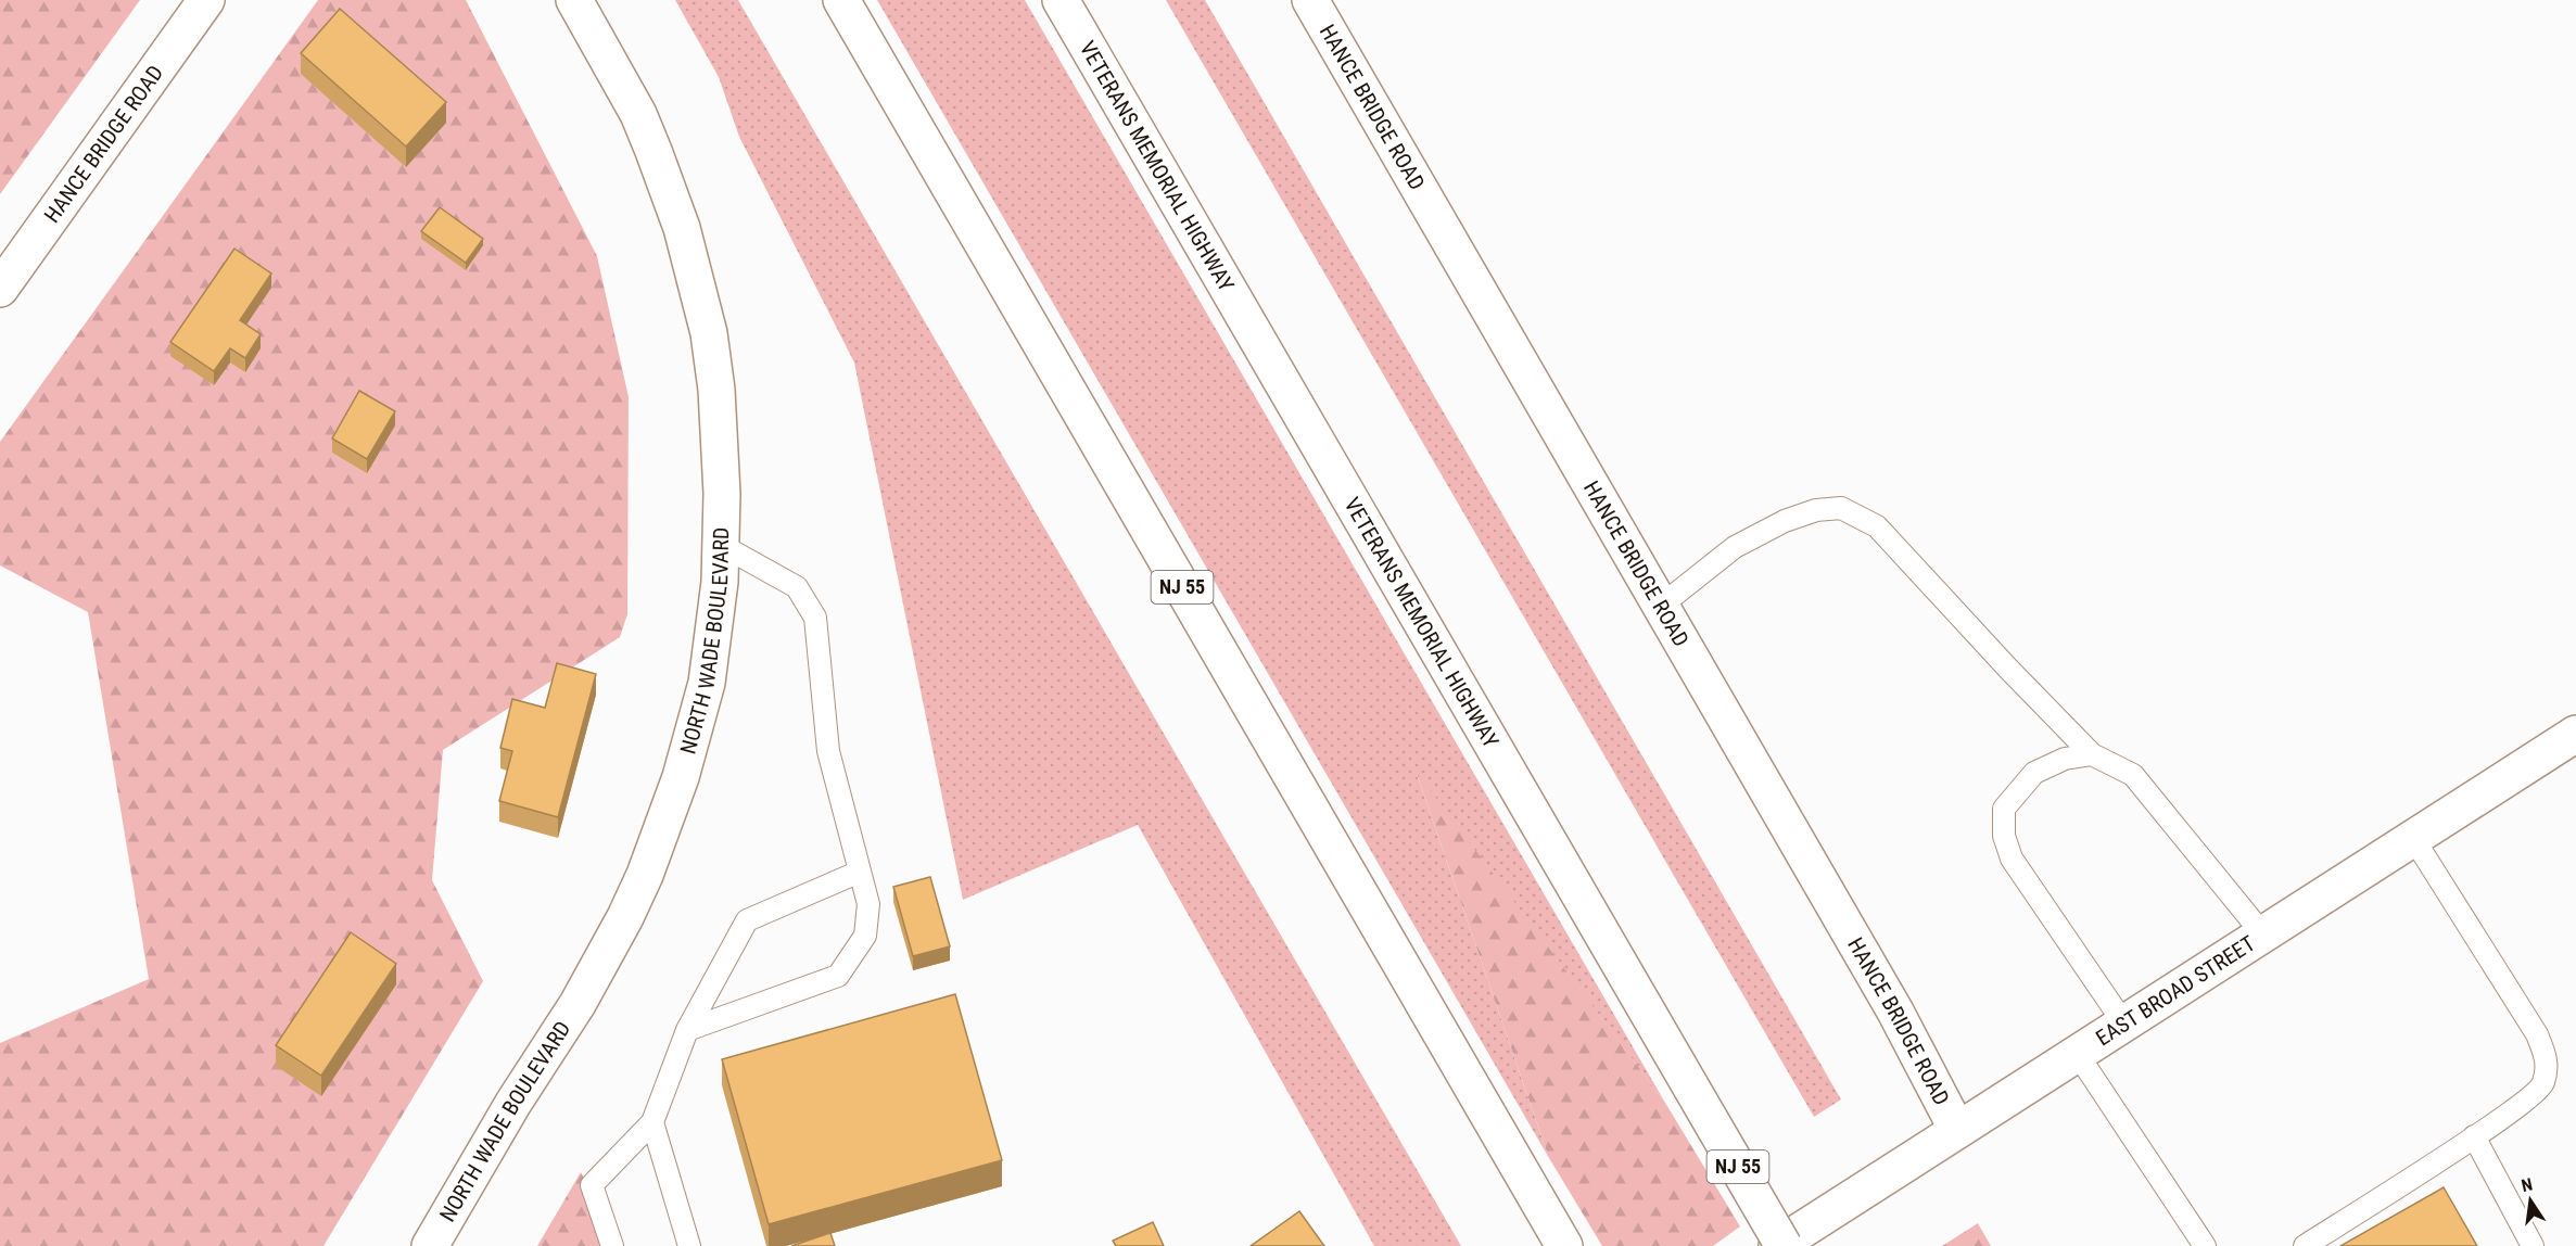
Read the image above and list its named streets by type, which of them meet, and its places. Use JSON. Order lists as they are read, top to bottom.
{
  "streets": {
    "main road": [
      "HANCE BRIDGE ROAD",
      "VETERANS MEMORIAL HIGHWAY",
      "NJ 55",
      "NORTH WADE BOULEVARD",
      "EAST BROAD STREET"
    ]
  },
  "crossings": [
    ["HANCE BRIDGE ROAD", "EAST BROAD STREET"]
  ],
  "north": "top"
}
